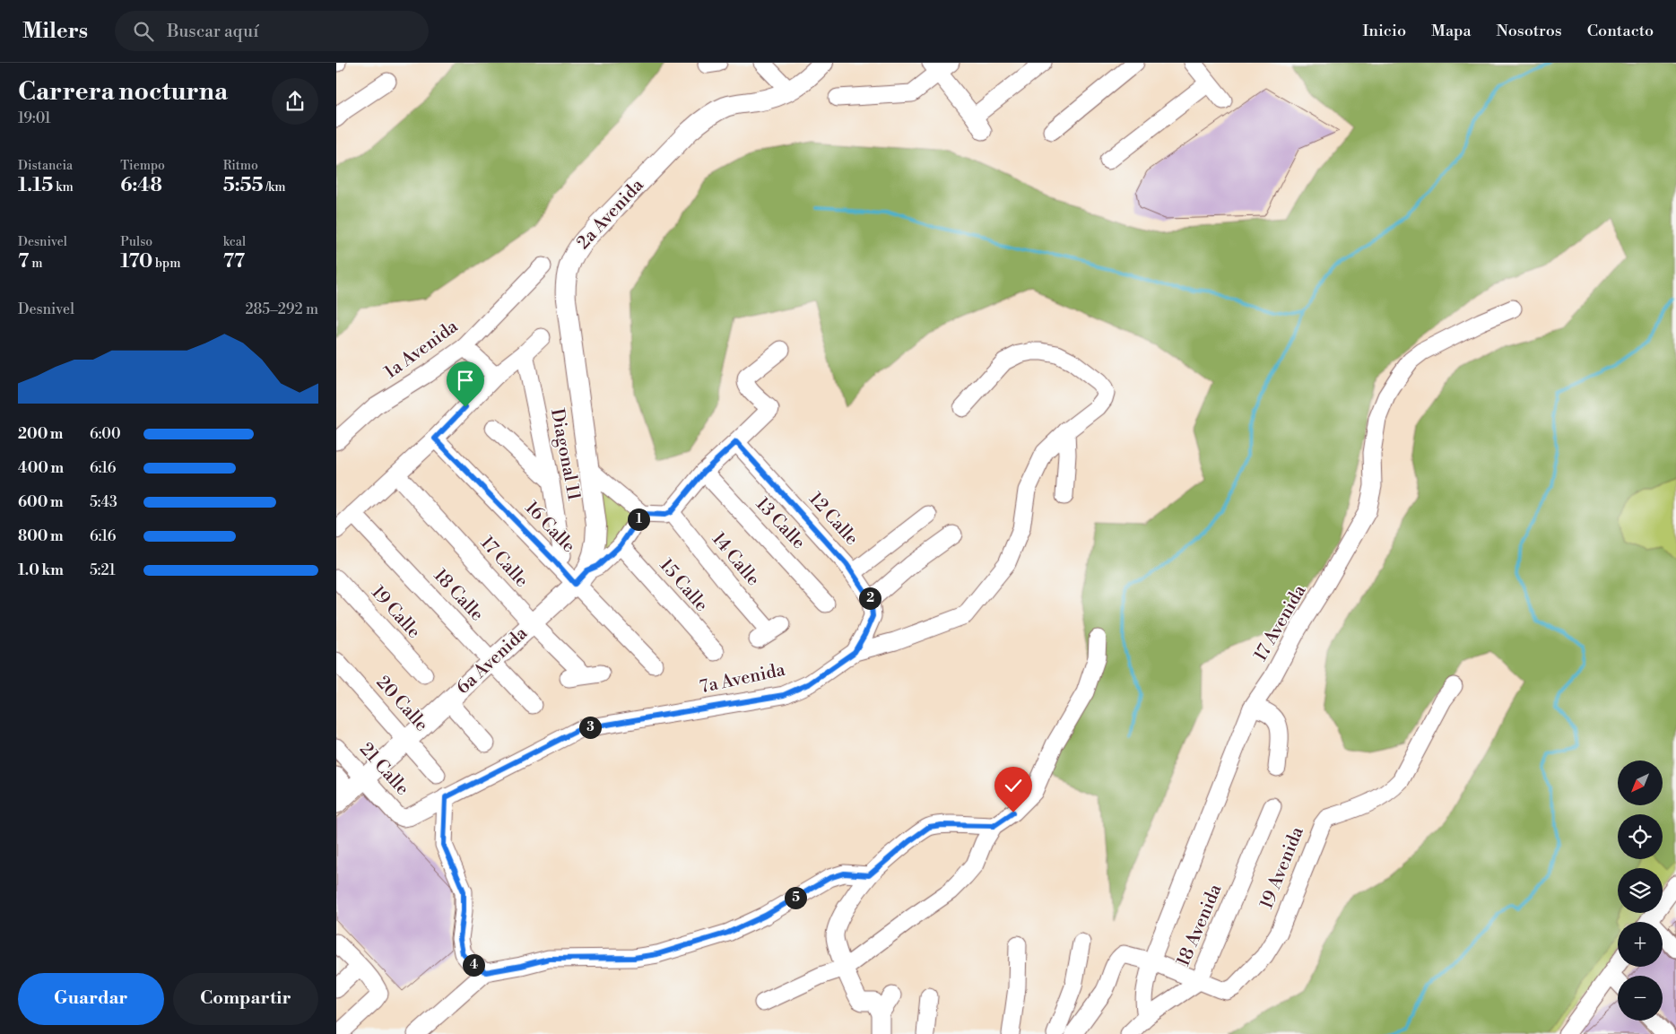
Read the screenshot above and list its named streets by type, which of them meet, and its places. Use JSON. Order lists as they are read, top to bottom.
{
  "streets": {
    "main road": ["2a Avenida", "6a Avenida"],
    "street": [
      "1a Avenida",
      "Diagonal 11",
      "12 Calle",
      "13 Calle",
      "16 Calle",
      "14 Calle",
      "17 Calle",
      "15 Calle",
      "18 Calle",
      "19 Calle",
      "17 Avenida",
      "7a Avenida",
      "20 Calle",
      "21 Calle",
      "19 Avenida",
      "18 Avenida"
    ]
  },
  "crossings": [
    ["2a Avenida", "16 Calle"],
    ["2a Avenida", "14 Calle"],
    ["2a Avenida", "6a Avenida"],
    ["Diagonal 11", "16 Calle"],
    ["12 Calle", "6a Avenida"],
    ["13 Calle", "6a Avenida"],
    ["16 Calle", "6a Avenida"],
    ["14 Calle", "6a Avenida"],
    ["17 Calle", "6a Avenida"],
    ["15 Calle", "6a Avenida"],
    ["18 Calle", "6a Avenida"],
    ["17 Avenida", "18 Avenida"],
    ["6a Avenida", "20 Calle"],
    ["6a Avenida", "21 Calle"],
    ["7a Avenida", "21 Calle"],
    ["19 Avenida", "18 Avenida"]
  ],
  "north": "bottom left",
  "page": {
    "header": "Milers",
    "search": "Buscar aquí",
    "nav": [
      "Inicio",
      "Mapa",
      "Nosotros",
      "Contacto"
    ],
    "heading": ["Carrera nocturna", "19:01"],
    "stats": [
      ["Distancia", "1.15 km"],
      ["Tiempo", "6:48"],
      ["Ritmo", "5:55 /km"],
      ["Desnivel", "7 m"],
      ["Pulso", "170 bpm"],
      ["kcal", "77"]
    ],
    "chart": ["Desnivel", "285–292 m"],
    "list": [
      {
        "name": "200 m",
        "note": "6:00"
      },
      {
        "name": "400 m",
        "note": "6:16"
      },
      {
        "name": "600 m",
        "note": "5:43"
      },
      {
        "name": "800 m",
        "note": "6:16"
      },
      {
        "name": "1.0 km",
        "note": "5:21"
      }
    ],
    "pins": [
      "1",
      "2",
      "3",
      "5",
      "4"
    ],
    "map_buttons": ["+", "−"],
    "buttons": ["Guardar", "Compartir"]
  }
}
